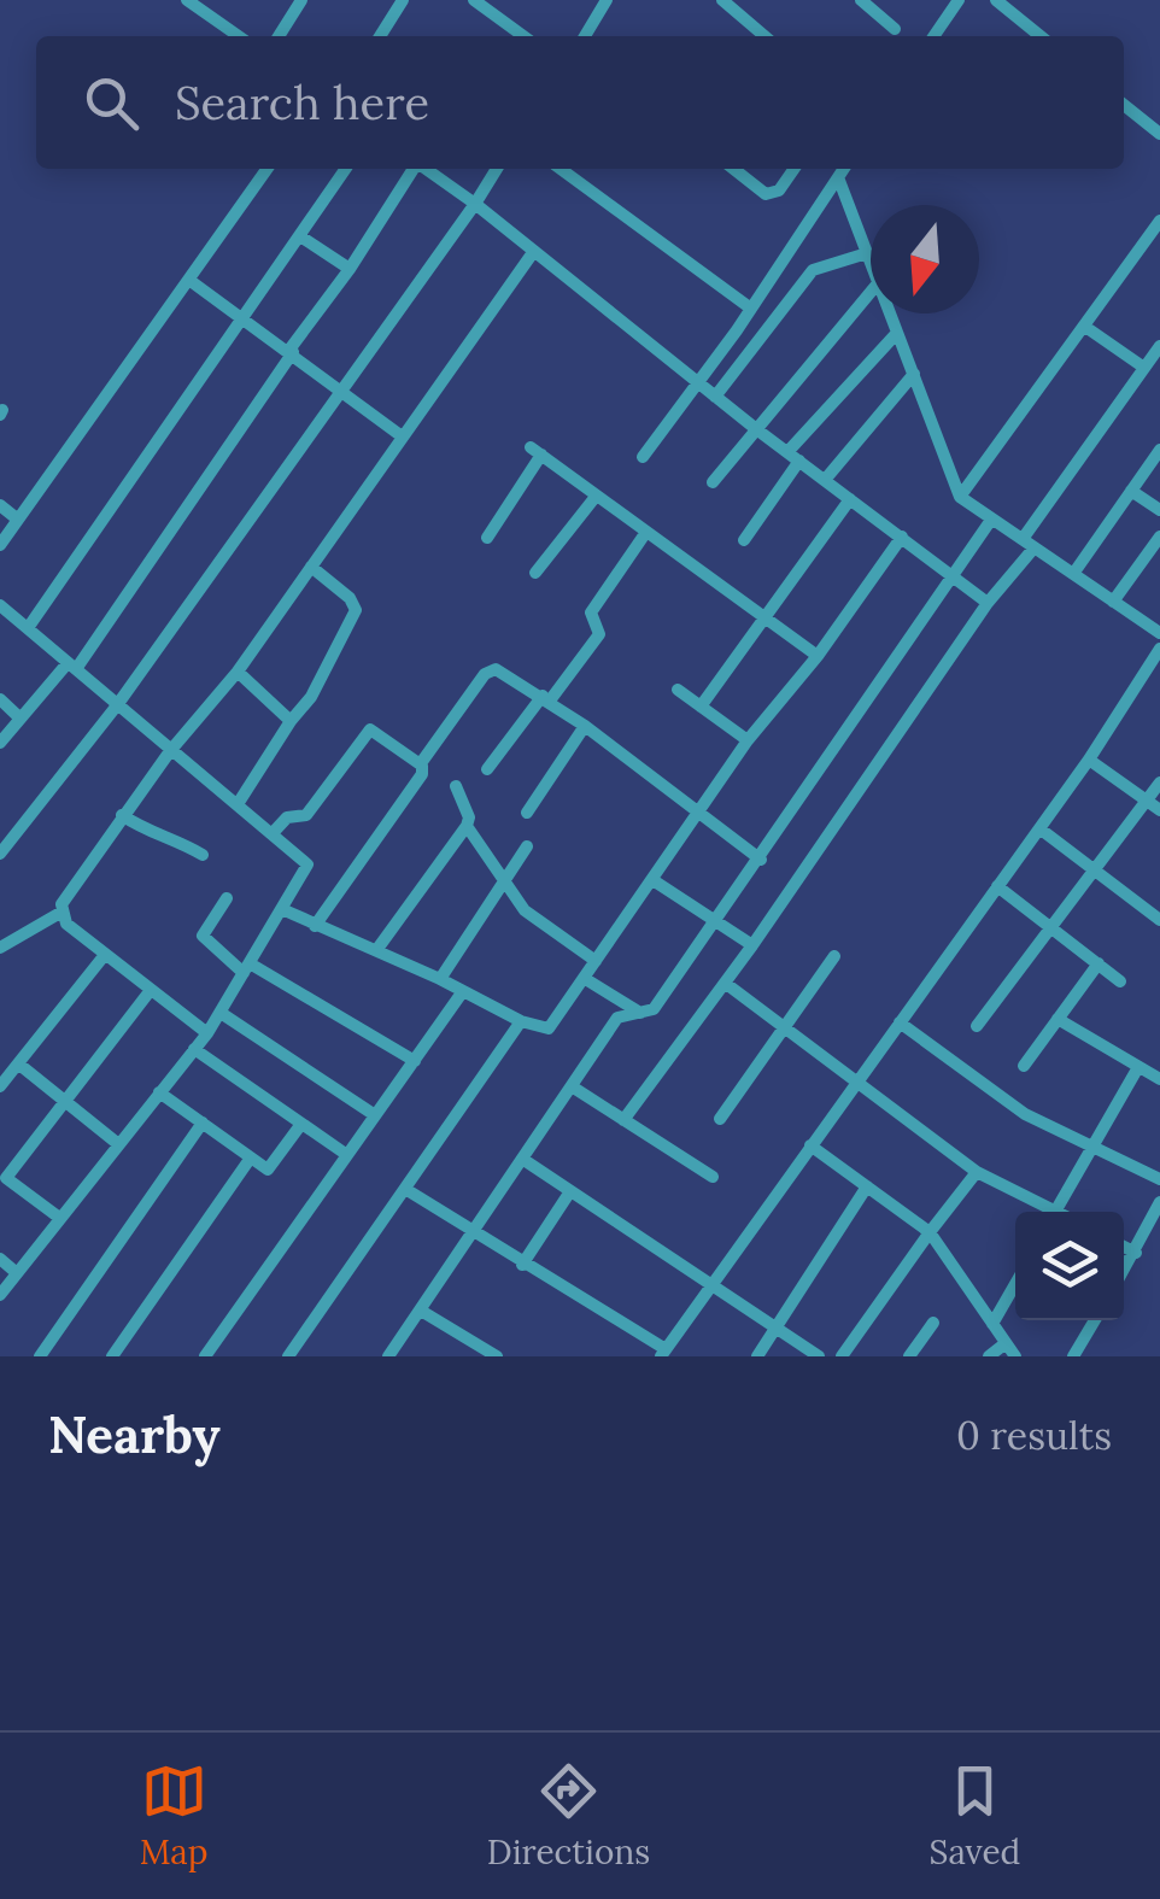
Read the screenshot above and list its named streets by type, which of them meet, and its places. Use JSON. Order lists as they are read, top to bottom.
{
  "north": "bottom",
  "page": {
    "search": "Search here",
    "heading": ["Nearby", "0 results"],
    "nav": ["Map", "Directions", "Saved"]
  }
}
